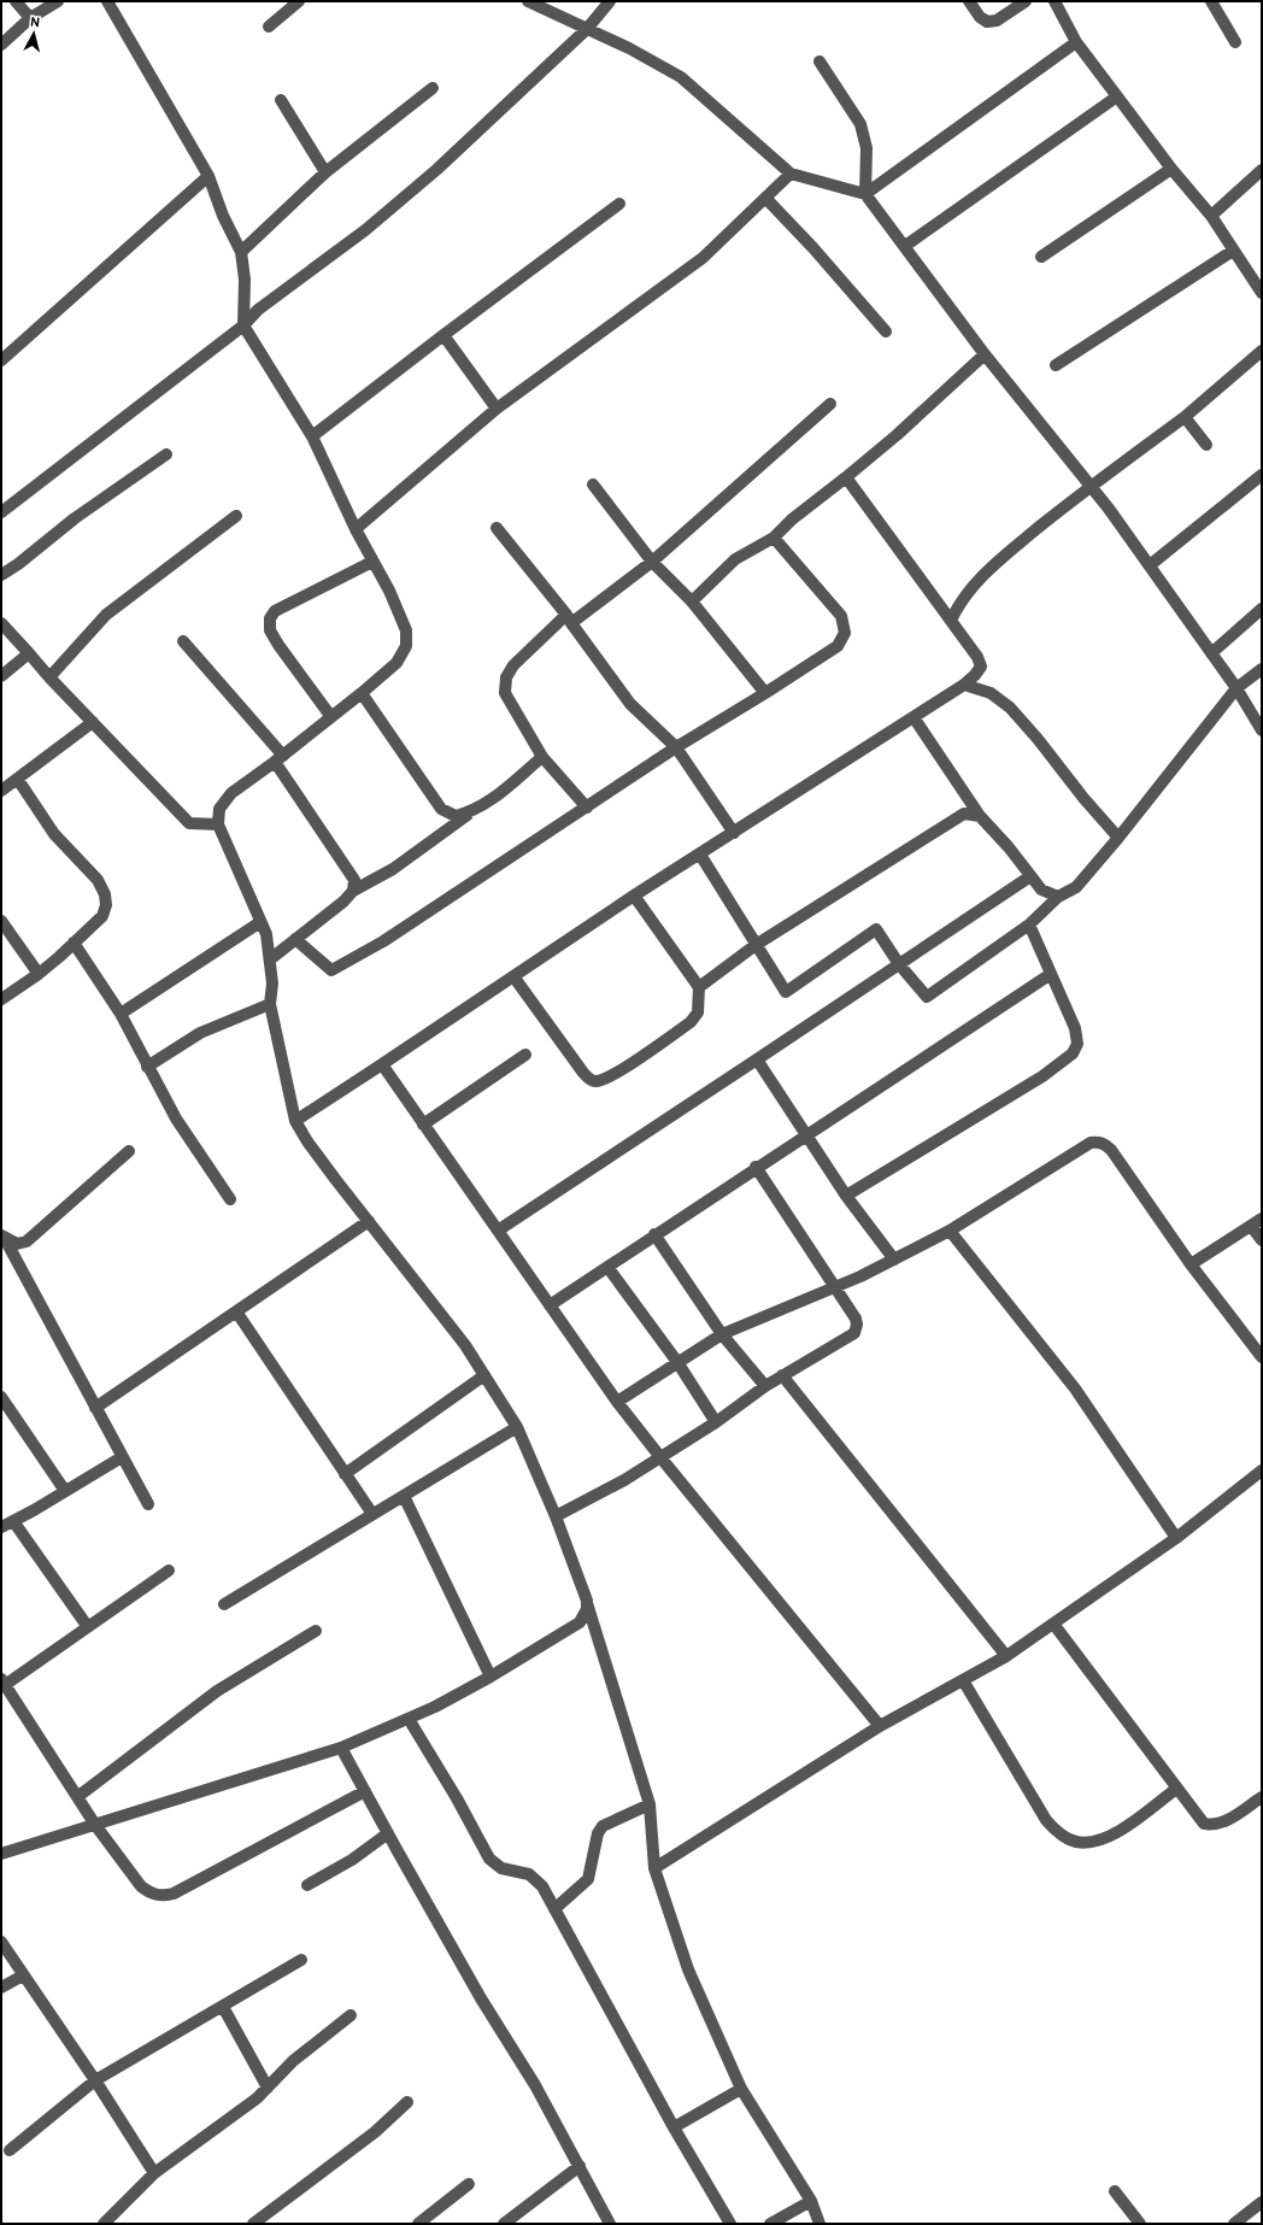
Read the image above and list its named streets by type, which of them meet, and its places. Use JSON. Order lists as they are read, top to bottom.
{
  "north": "top"
}
